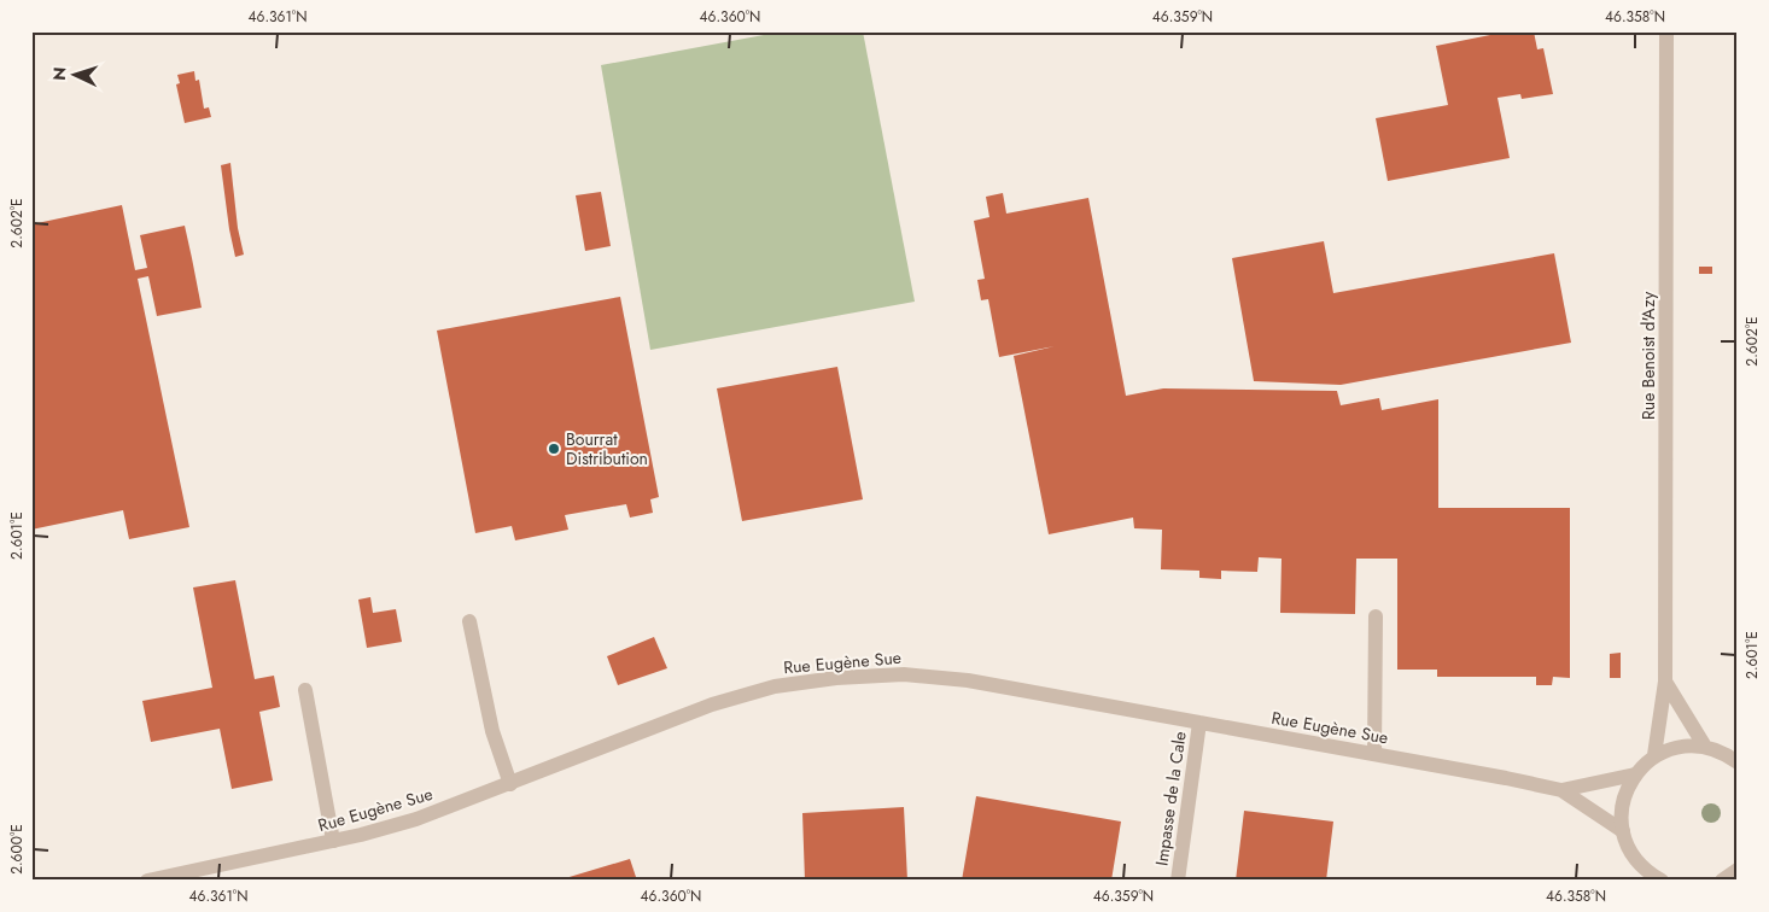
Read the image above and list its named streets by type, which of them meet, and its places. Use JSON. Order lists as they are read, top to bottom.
{
  "streets": {
    "street": ["Rue Benoist d'Azy", "Rue Eugène Sue", "Impasse de la Cale"]
  },
  "crossings": [
    ["Rue Eugène Sue", "Impasse de la Cale"]
  ],
  "places": ["Bourrat Distribution"],
  "north": "left",
  "coordinates": [
    "46.361°N",
    "46.360°N",
    "46.359°N",
    "46.358°N",
    "2.602°E",
    "2.601°E",
    "2.600°E"
  ]
}
